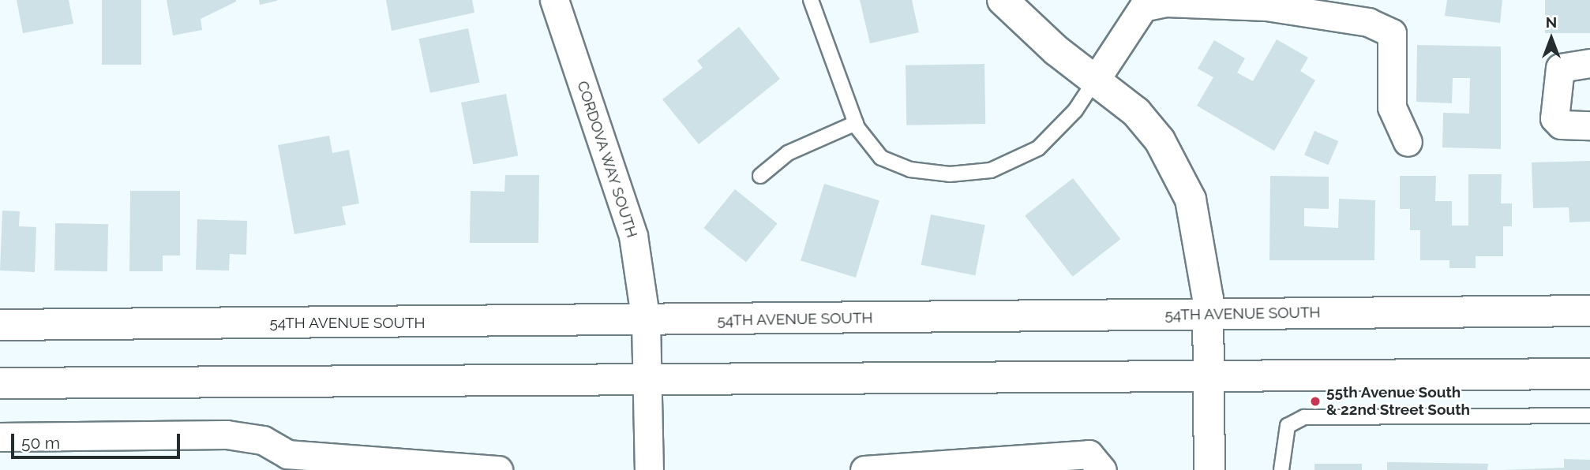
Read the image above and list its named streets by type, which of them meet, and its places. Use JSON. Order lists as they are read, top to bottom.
{
  "streets": {
    "main road": ["54TH AVENUE SOUTH"],
    "street": ["CORDOVA WAY SOUTH"]
  },
  "crossings": [
    ["CORDOVA WAY SOUTH", "54TH AVENUE SOUTH"]
  ],
  "places": ["55th Avenue South & 22nd Street South"],
  "scale_bar": "50 m",
  "north": "top"
}
